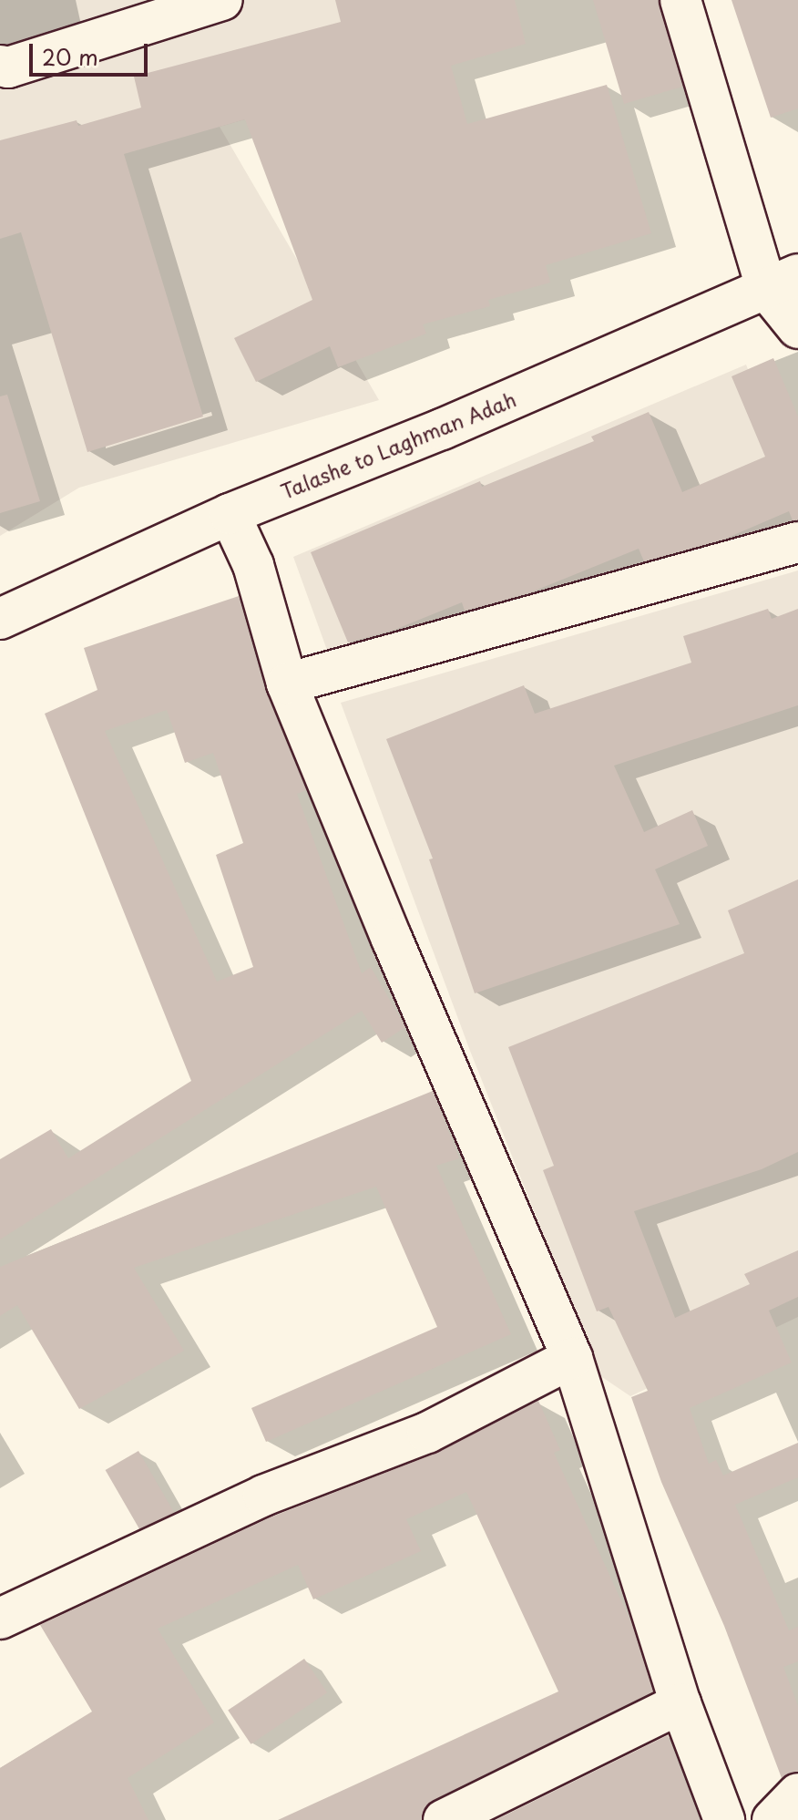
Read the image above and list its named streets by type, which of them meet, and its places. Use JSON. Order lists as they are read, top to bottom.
{
  "streets": {
    "street": ["Talashe to Laghman Adah"]
  },
  "scale_bar": "20 m"
}
